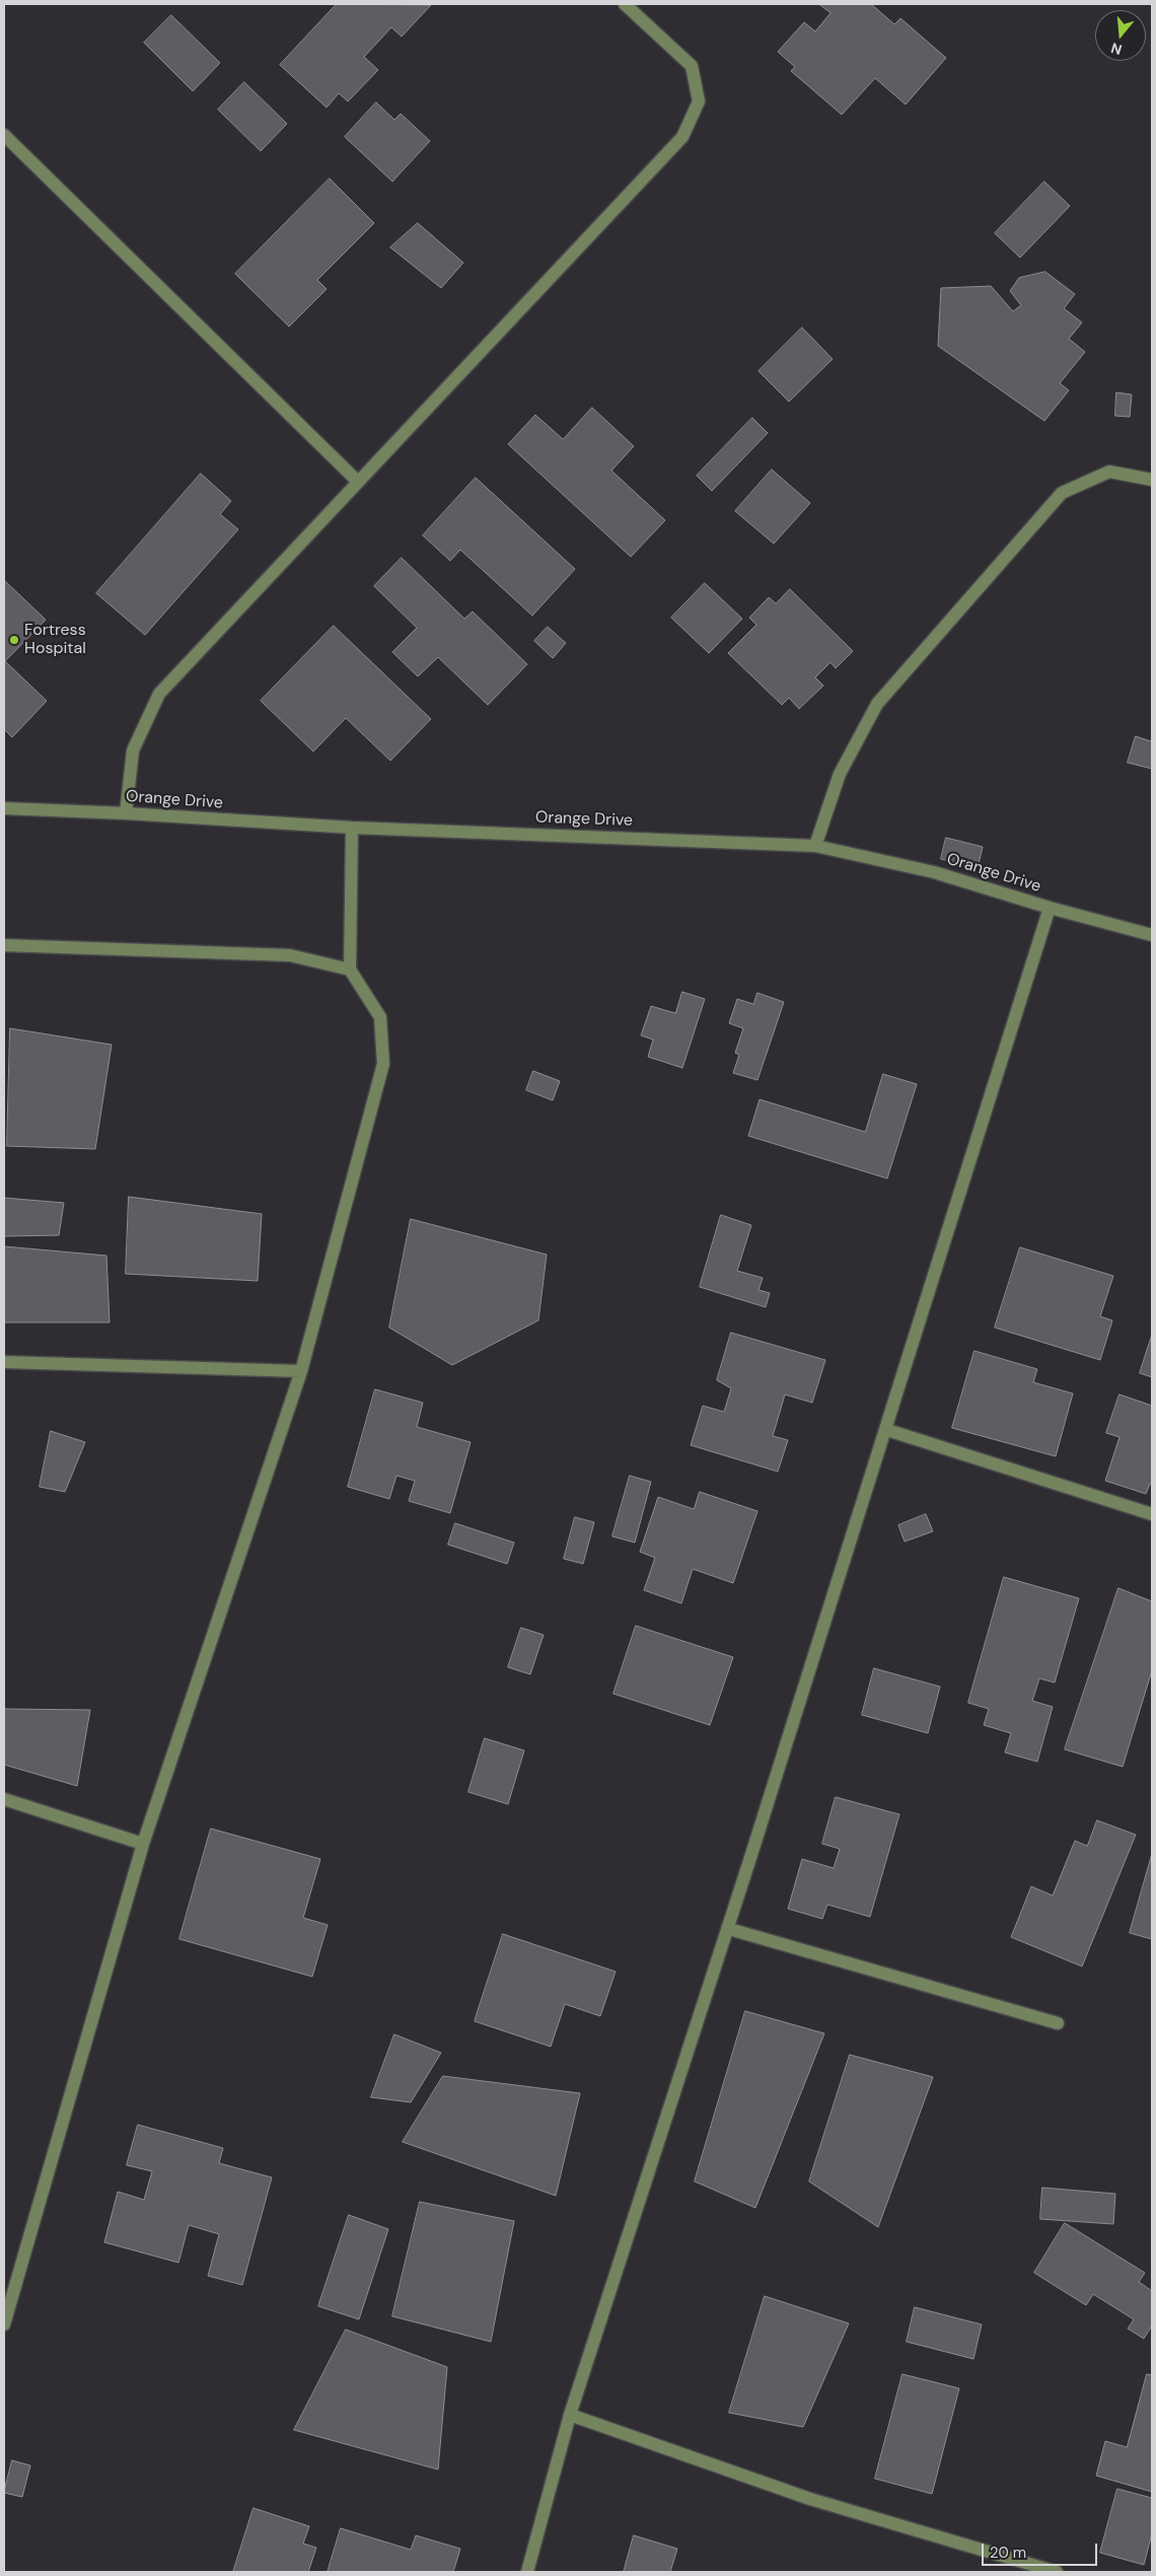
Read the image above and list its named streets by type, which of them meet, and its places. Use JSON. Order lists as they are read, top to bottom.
{
  "streets": {
    "street": ["Orange Drive"]
  },
  "places": ["Fortress Hospital"],
  "scale_bar": "20 m",
  "north": "bottom"
}
